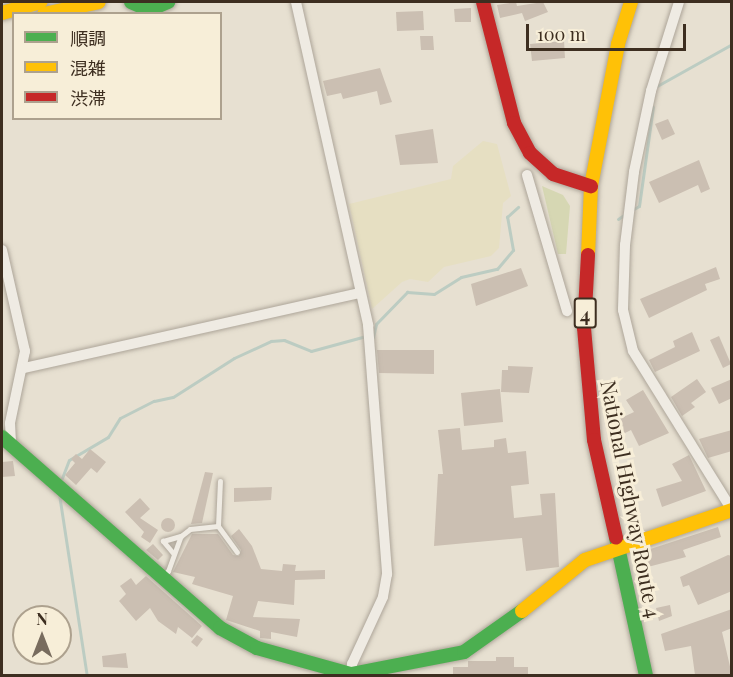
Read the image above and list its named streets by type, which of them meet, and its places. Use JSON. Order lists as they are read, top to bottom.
{
  "streets": {
    "main road": ["4", "National Highway Route 4"]
  },
  "crossings": [
    ["4", "National Highway Route 4"]
  ],
  "legend": ["順調", "混雑", "渋滞"],
  "scale_bar": "100 m",
  "north": "top"
}
